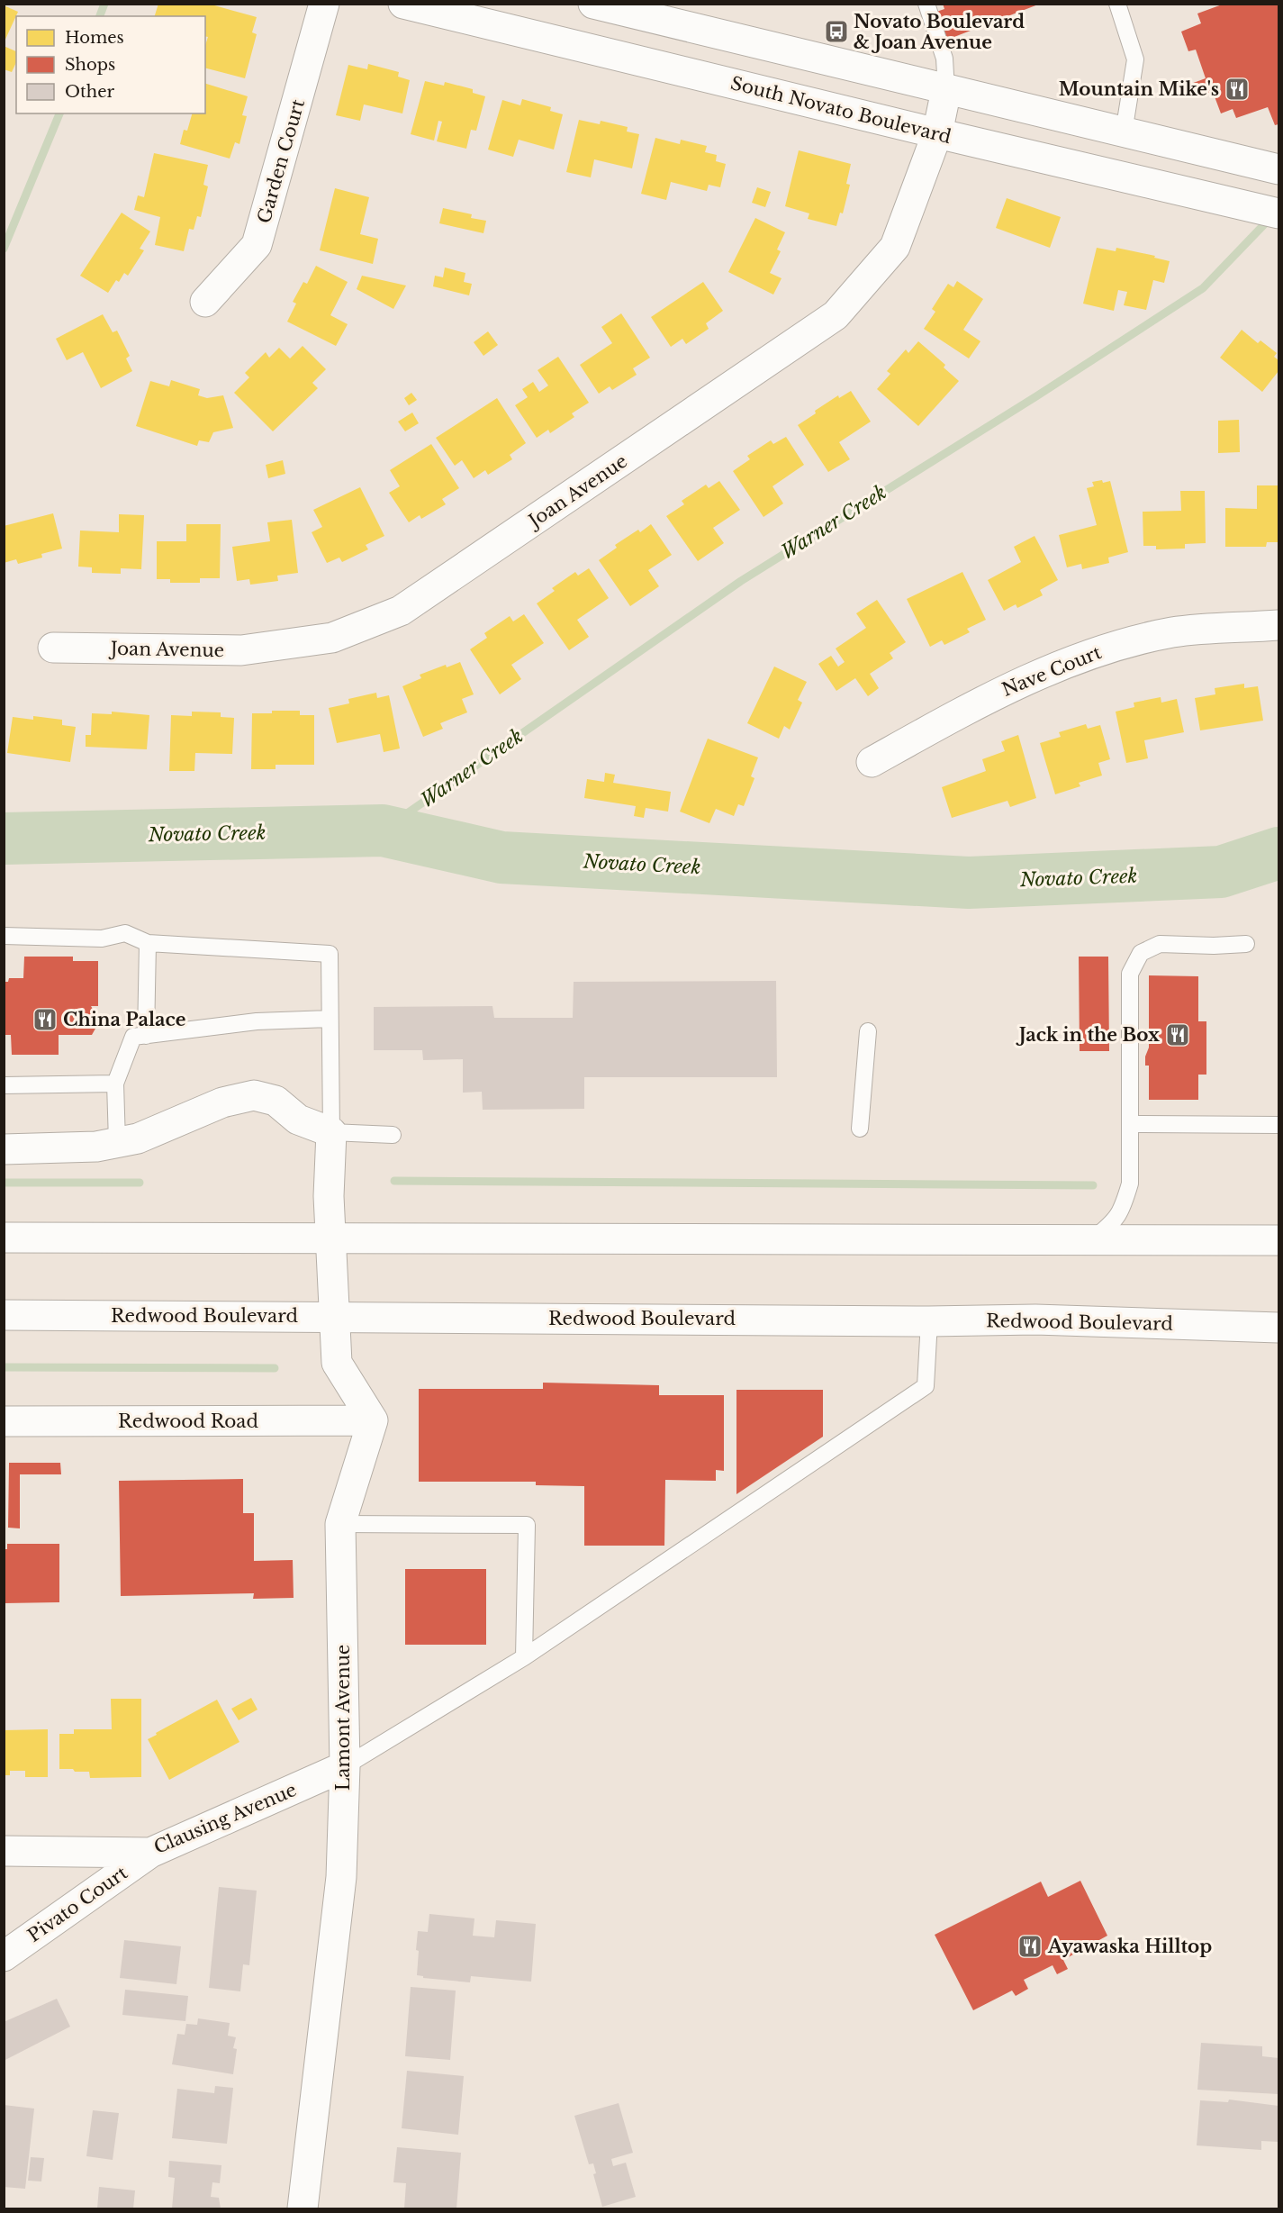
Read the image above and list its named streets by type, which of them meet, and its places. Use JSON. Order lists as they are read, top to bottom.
{
  "streets": {
    "street": [
      "South Novato Boulevard",
      "Garden Court",
      "Joan Avenue",
      "Nave Court",
      "Redwood Boulevard",
      "Redwood Road",
      "Lamont Avenue",
      "Clausing Avenue",
      "Pivato Court"
    ]
  },
  "crossings": [
    ["South Novato Boulevard", "Joan Avenue"],
    ["Redwood Road", "Lamont Avenue"],
    ["Lamont Avenue", "Clausing Avenue"],
    ["Clausing Avenue", "Pivato Court"]
  ],
  "water": ["Warner Creek", "Novato Creek"],
  "places": {
    "bus stop": ["Novato Boulevard & Joan Avenue"],
    "restaurant": [
      "Mountain Mike's",
      "China Palace",
      "Jack in the Box",
      "Ayawaska Hilltop"
    ]
  },
  "legend": ["Homes", "Shops", "Other"]
}
